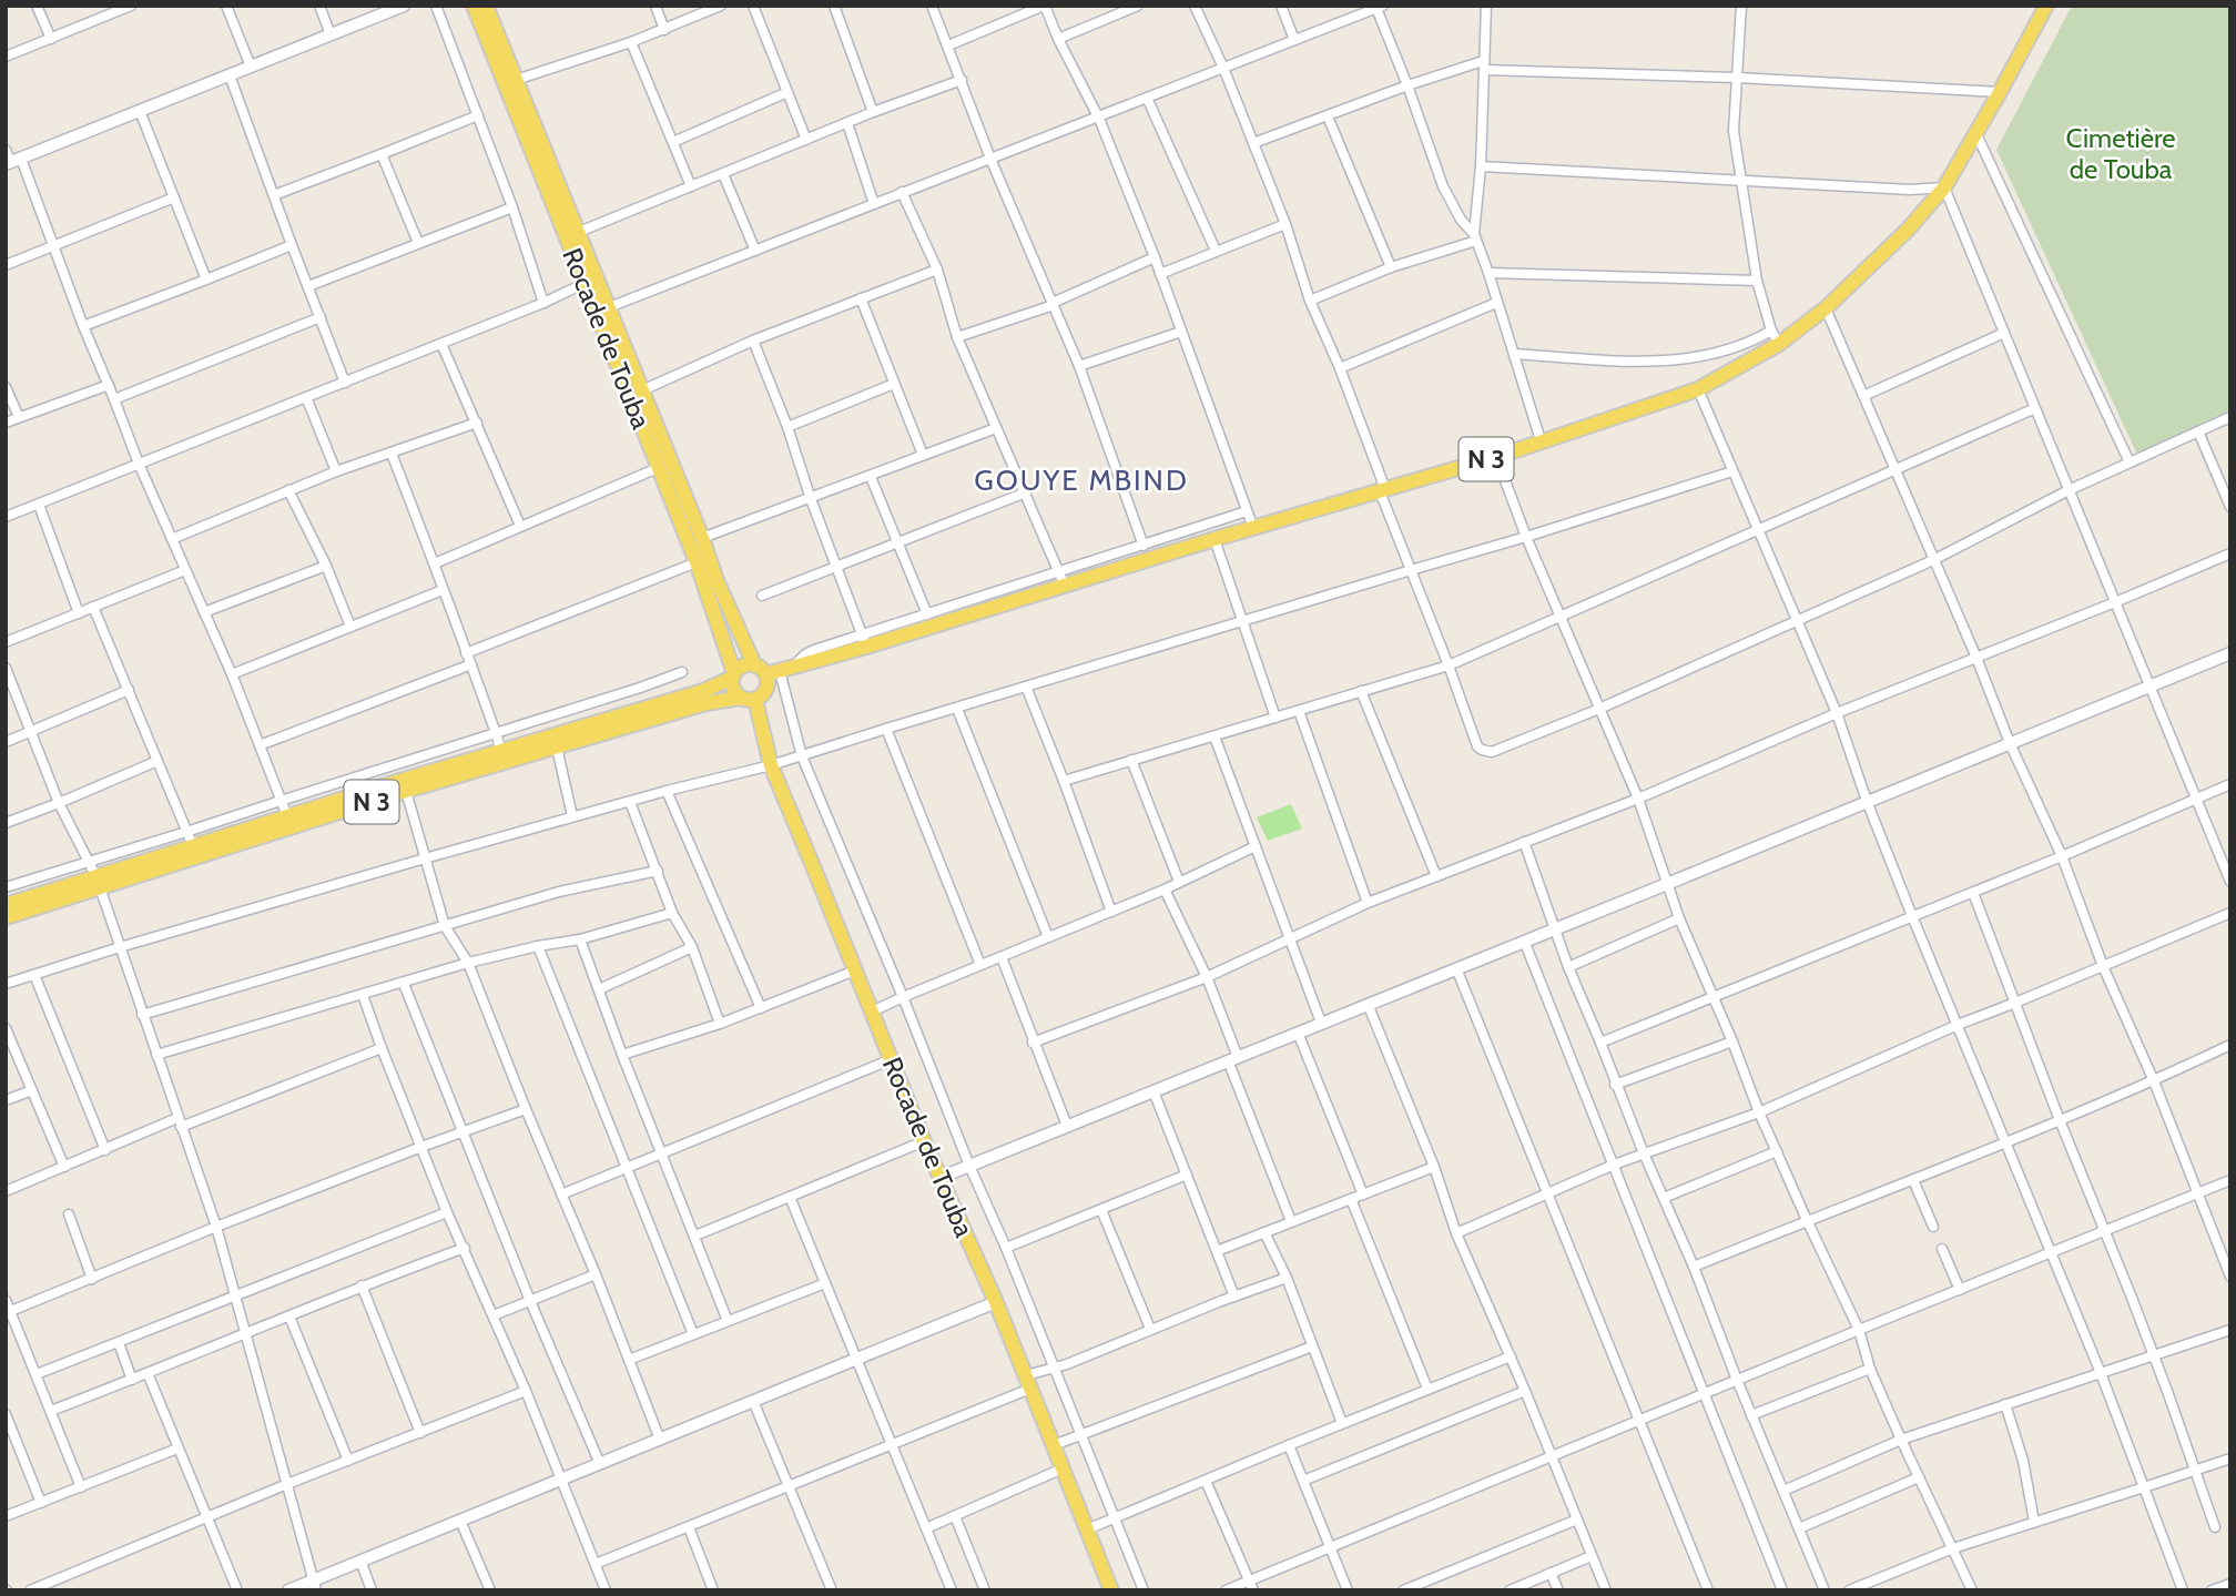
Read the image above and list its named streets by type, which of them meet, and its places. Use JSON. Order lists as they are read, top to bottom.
{
  "streets": {
    "main road": ["Rocade de Touba", "N 3"]
  },
  "crossings": [
    ["Rocade de Touba", "N 3"]
  ],
  "districts": ["GOUYE MBIND"],
  "parks": ["Cimetière de Touba"]
}
